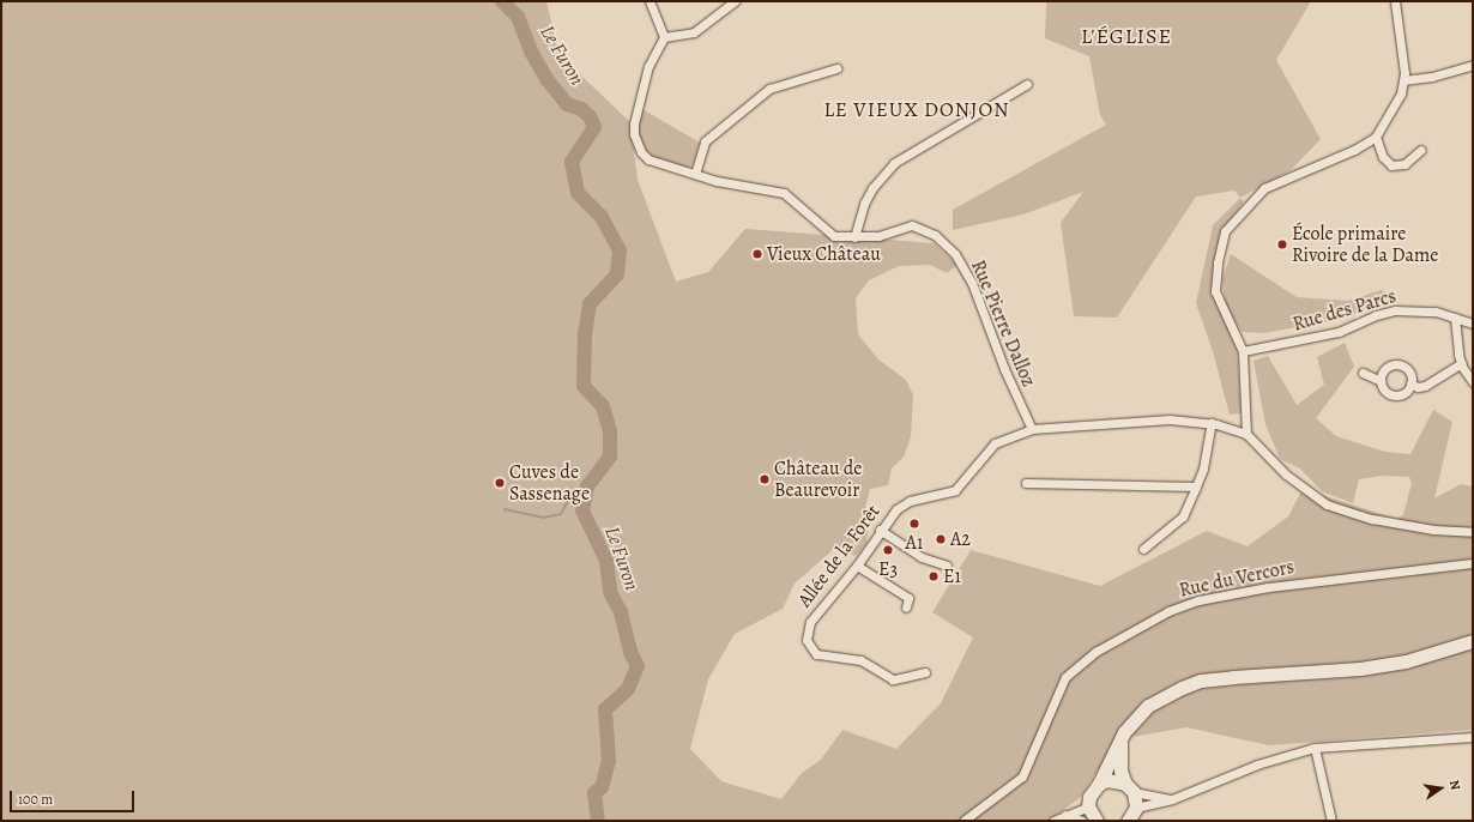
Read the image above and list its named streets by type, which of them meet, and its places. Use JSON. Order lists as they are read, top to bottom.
{
  "streets": {
    "street": [
      "Rue des Parcs",
      "Rue Pierre Dalloz",
      "Allée de la Forêt",
      "Rue du Vercors"
    ]
  },
  "crossings": [
    ["Rue Pierre Dalloz", "Allée de la Forêt"]
  ],
  "districts": ["L'ÉGLISE", "LE VIEUX DONJON"],
  "water": ["Le Furon"],
  "places": [
    "École primaire Rivoire de la Dame",
    "Vieux Château",
    "Château de Beaurevoir",
    "Cuves de Sassenage",
    "A1",
    "A2",
    "E3",
    "E1"
  ],
  "scale_bar": "100 m",
  "north": "right"
}
